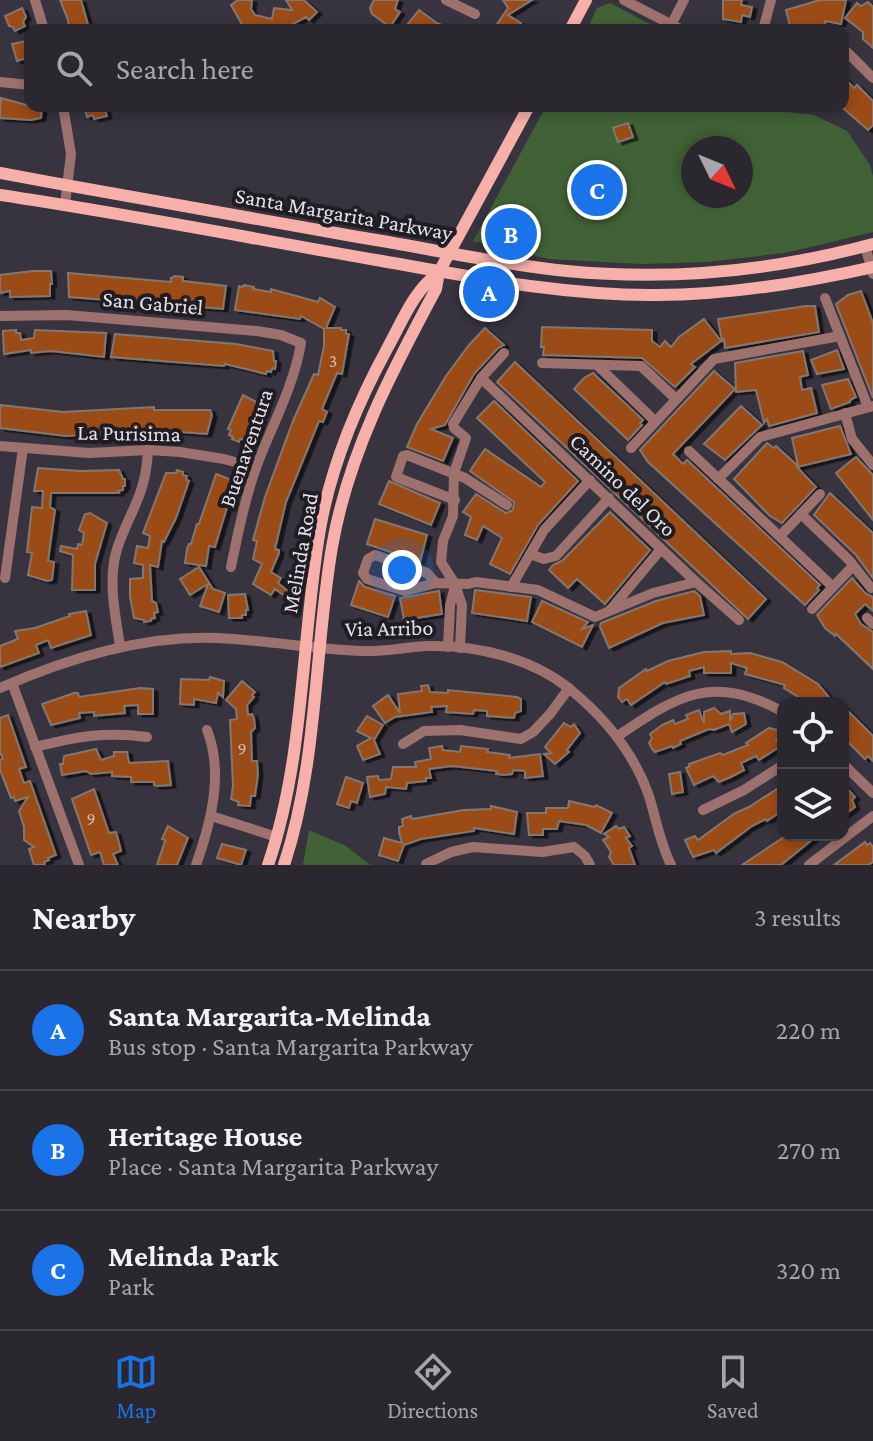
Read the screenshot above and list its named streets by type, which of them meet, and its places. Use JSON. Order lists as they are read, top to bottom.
{
  "streets": {
    "main road": ["Santa Margarita Parkway", "Melinda Road"],
    "street": [
      "San Gabriel",
      "La Purisima",
      "Buenaventura",
      "Camino del Oro",
      "Via Arribo"
    ]
  },
  "crossings": [
    ["Santa Margarita Parkway", "Melinda Road"],
    ["San Gabriel", "Buenaventura"],
    ["La Purisima", "Buenaventura"],
    ["Melinda Road", "Via Arribo"]
  ],
  "house_numbers": ["3", "9", "9"],
  "north": "bottom right",
  "page": {
    "search": "Search here",
    "pins": ["C", "B", "A"],
    "heading": ["Nearby", "3 results"],
    "list": [
      {
        "mark": "A",
        "name": "Santa Margarita-Melinda",
        "note": "Bus stop · Santa Margarita Parkway",
        "value": "220 m"
      },
      {
        "mark": "B",
        "name": "Heritage House",
        "note": "Place · Santa Margarita Parkway",
        "value": "270 m"
      },
      {
        "mark": "C",
        "name": "Melinda Park",
        "note": "Park",
        "value": "320 m"
      }
    ],
    "nav": ["Map", "Directions", "Saved"]
  }
}
